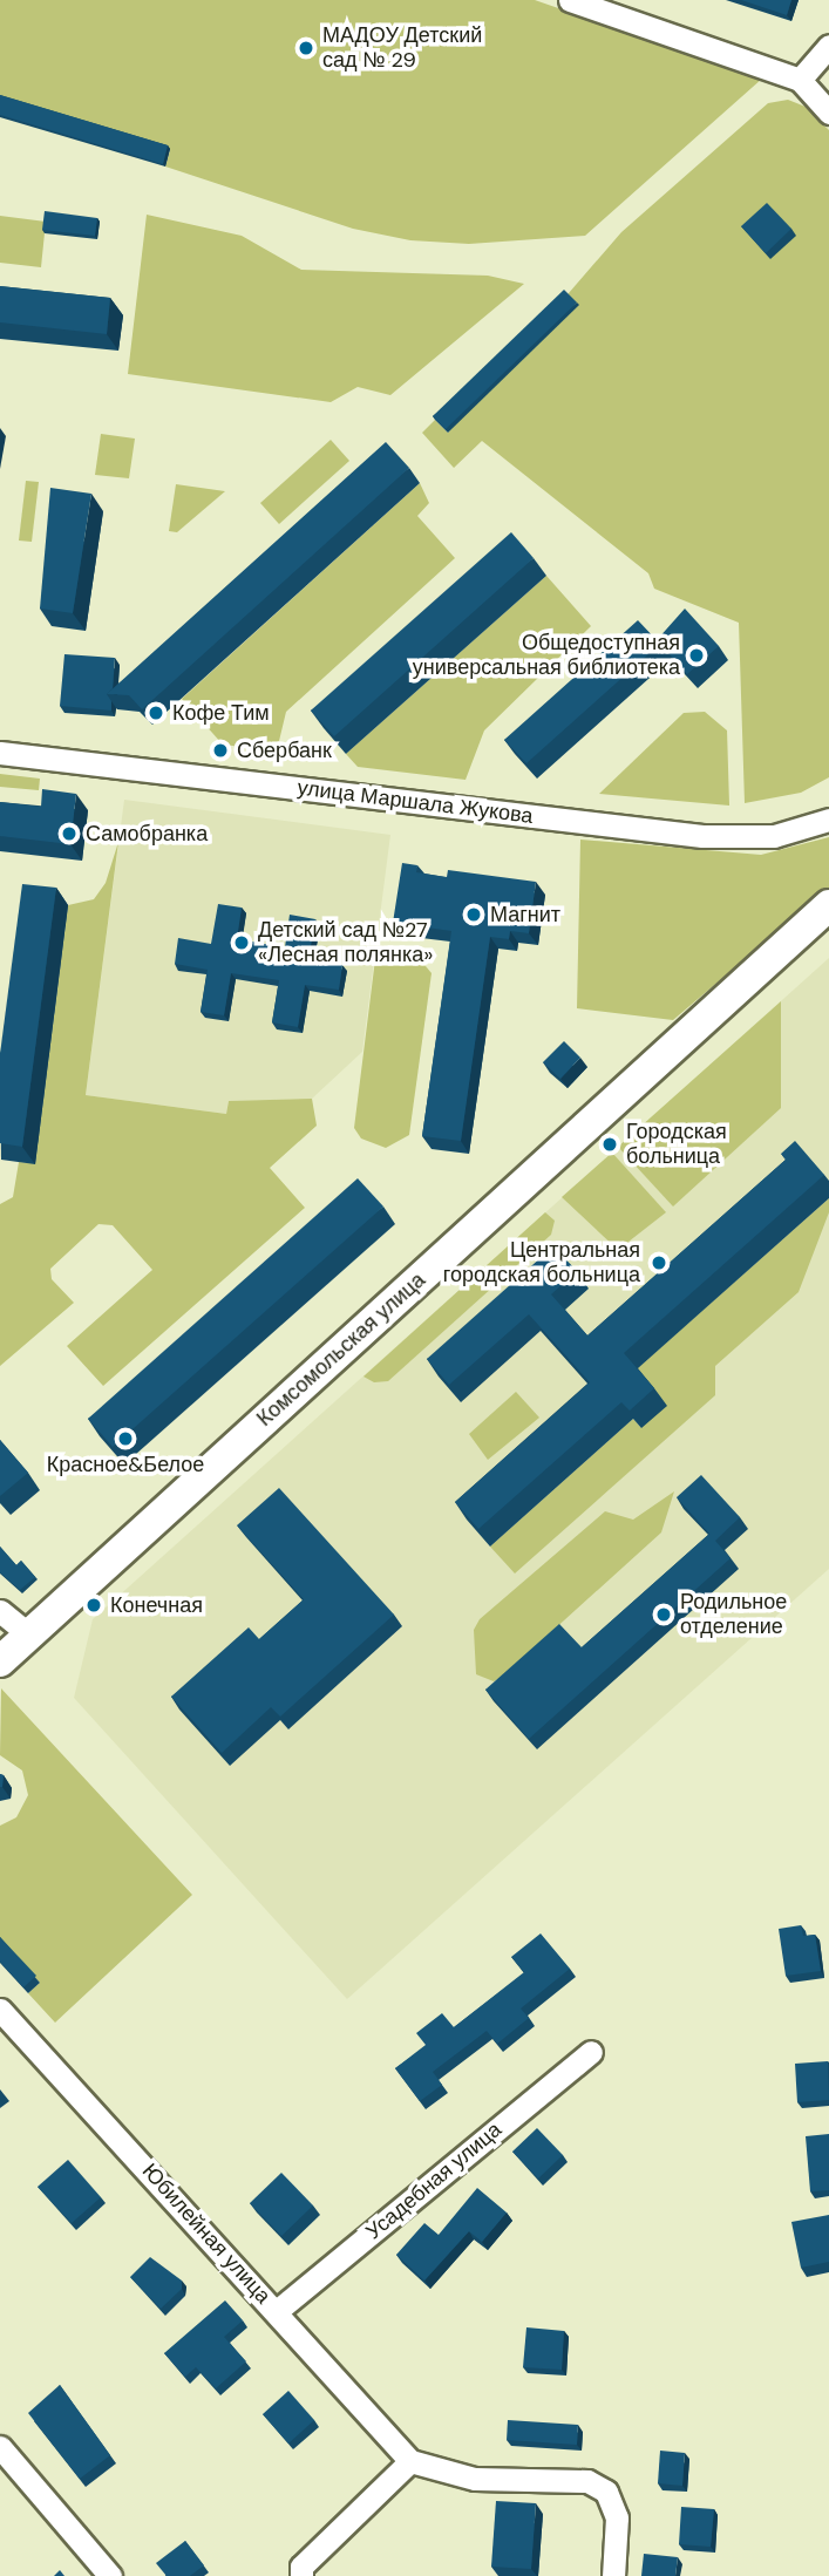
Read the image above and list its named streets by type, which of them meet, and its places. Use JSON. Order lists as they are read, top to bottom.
{
  "streets": {
    "street": [
      "улица Маршала Жукова",
      "Комсомольская улица",
      "Усадебная улица",
      "Юбилейная улица"
    ]
  },
  "crossings": [
    ["Усадебная улица", "Юбилейная улица"]
  ],
  "places": [
    "МАДОУ Детский сад № 29",
    "Общедоступная универсальная библиотека",
    "Кофе Тим",
    "Сбербанк",
    "Самобранка",
    "Магнит",
    "Детский сад №27 «Лесная полянка»",
    "Городская больница",
    "Центральная городская больница",
    "Красное&Белое",
    "Конечная",
    "Родильное отделение"
  ]
}
